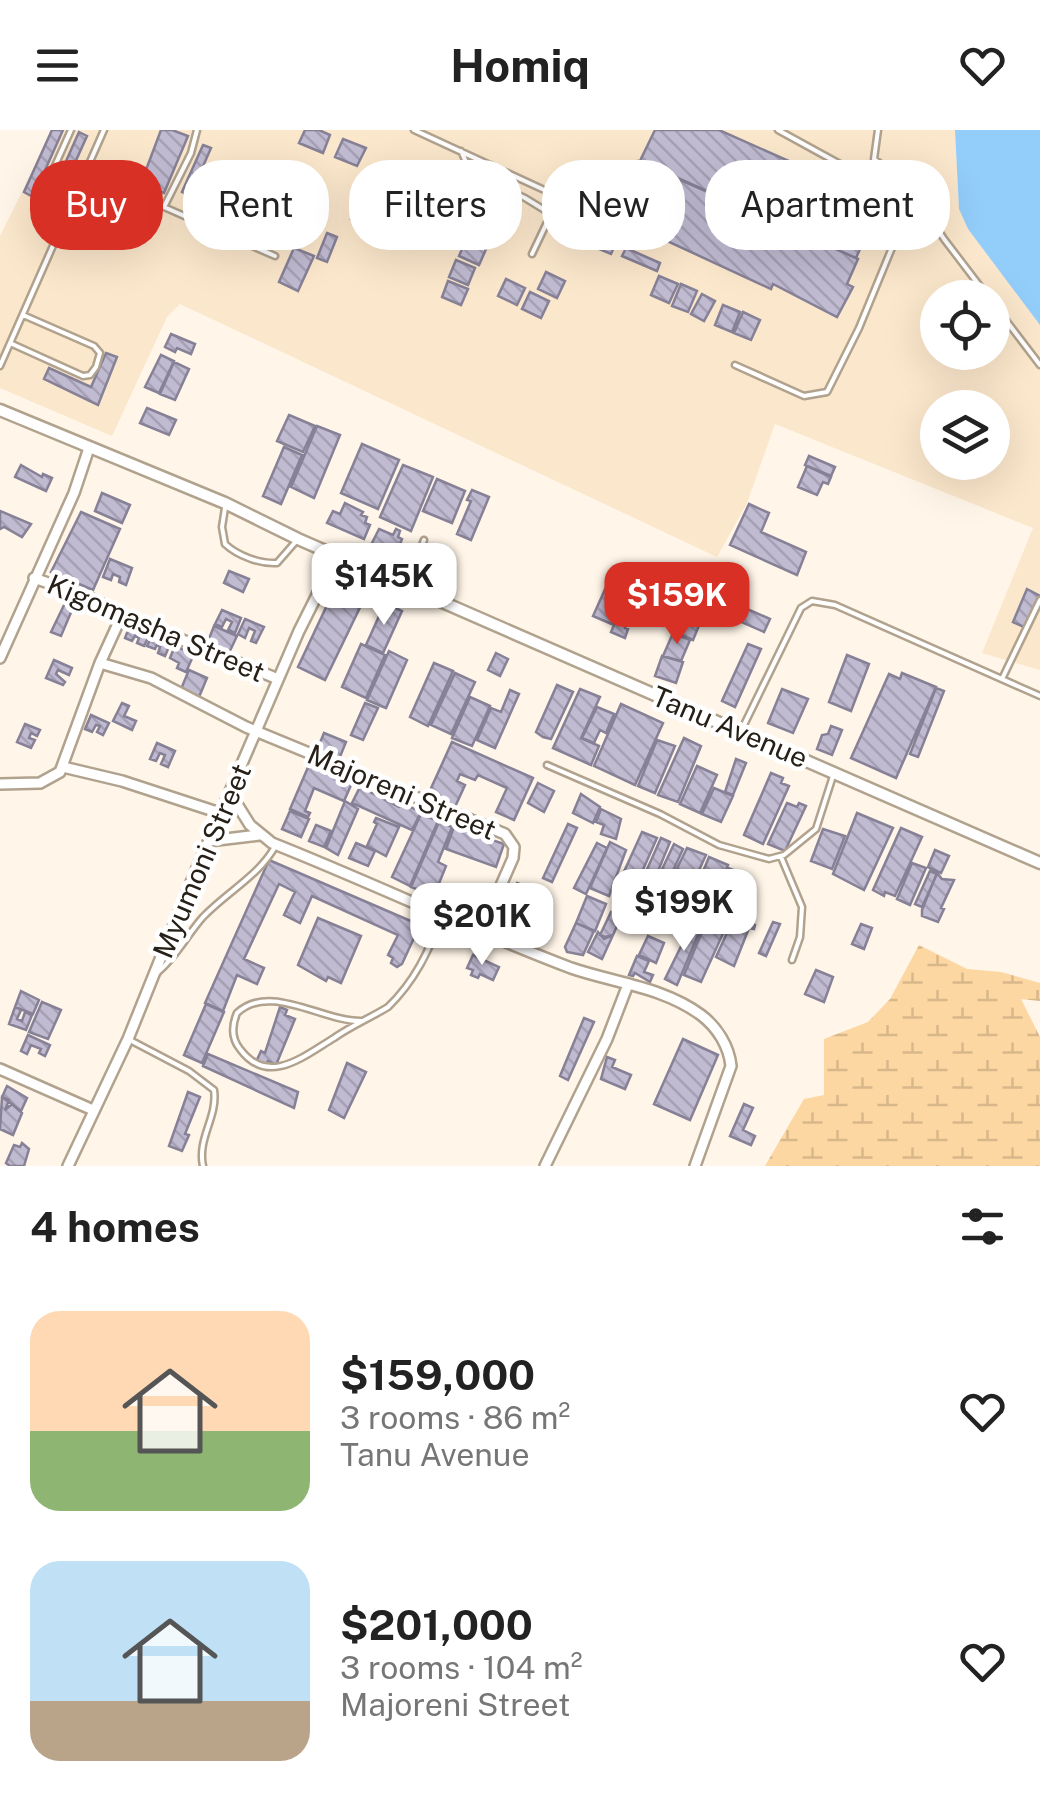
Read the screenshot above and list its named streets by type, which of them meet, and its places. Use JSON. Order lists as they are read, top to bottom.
{
  "streets": {
    "street": [
      "Kigomasha Street",
      "Tanu Avenue",
      "Majoreni Street",
      "Myumoni Street"
    ]
  },
  "crossings": [
    ["Kigomasha Street", "Myumoni Street"],
    ["Tanu Avenue", "Myumoni Street"],
    ["Majoreni Street", "Myumoni Street"]
  ],
  "page": {
    "header": "Homiq",
    "chip": [
      "Buy",
      "Rent",
      "Filters",
      "New",
      "Apartment"
    ],
    "price": [
      "$145K",
      "$159K",
      "$199K",
      "$201K"
    ],
    "heading": "4 homes",
    "list": [
      {
        "name": "$159,000",
        "note": "3 rooms · 86 m² · Tanu Avenue"
      },
      {
        "name": "$201,000",
        "note": "3 rooms · 104 m² · Majoreni Street"
      }
    ]
  }
}
